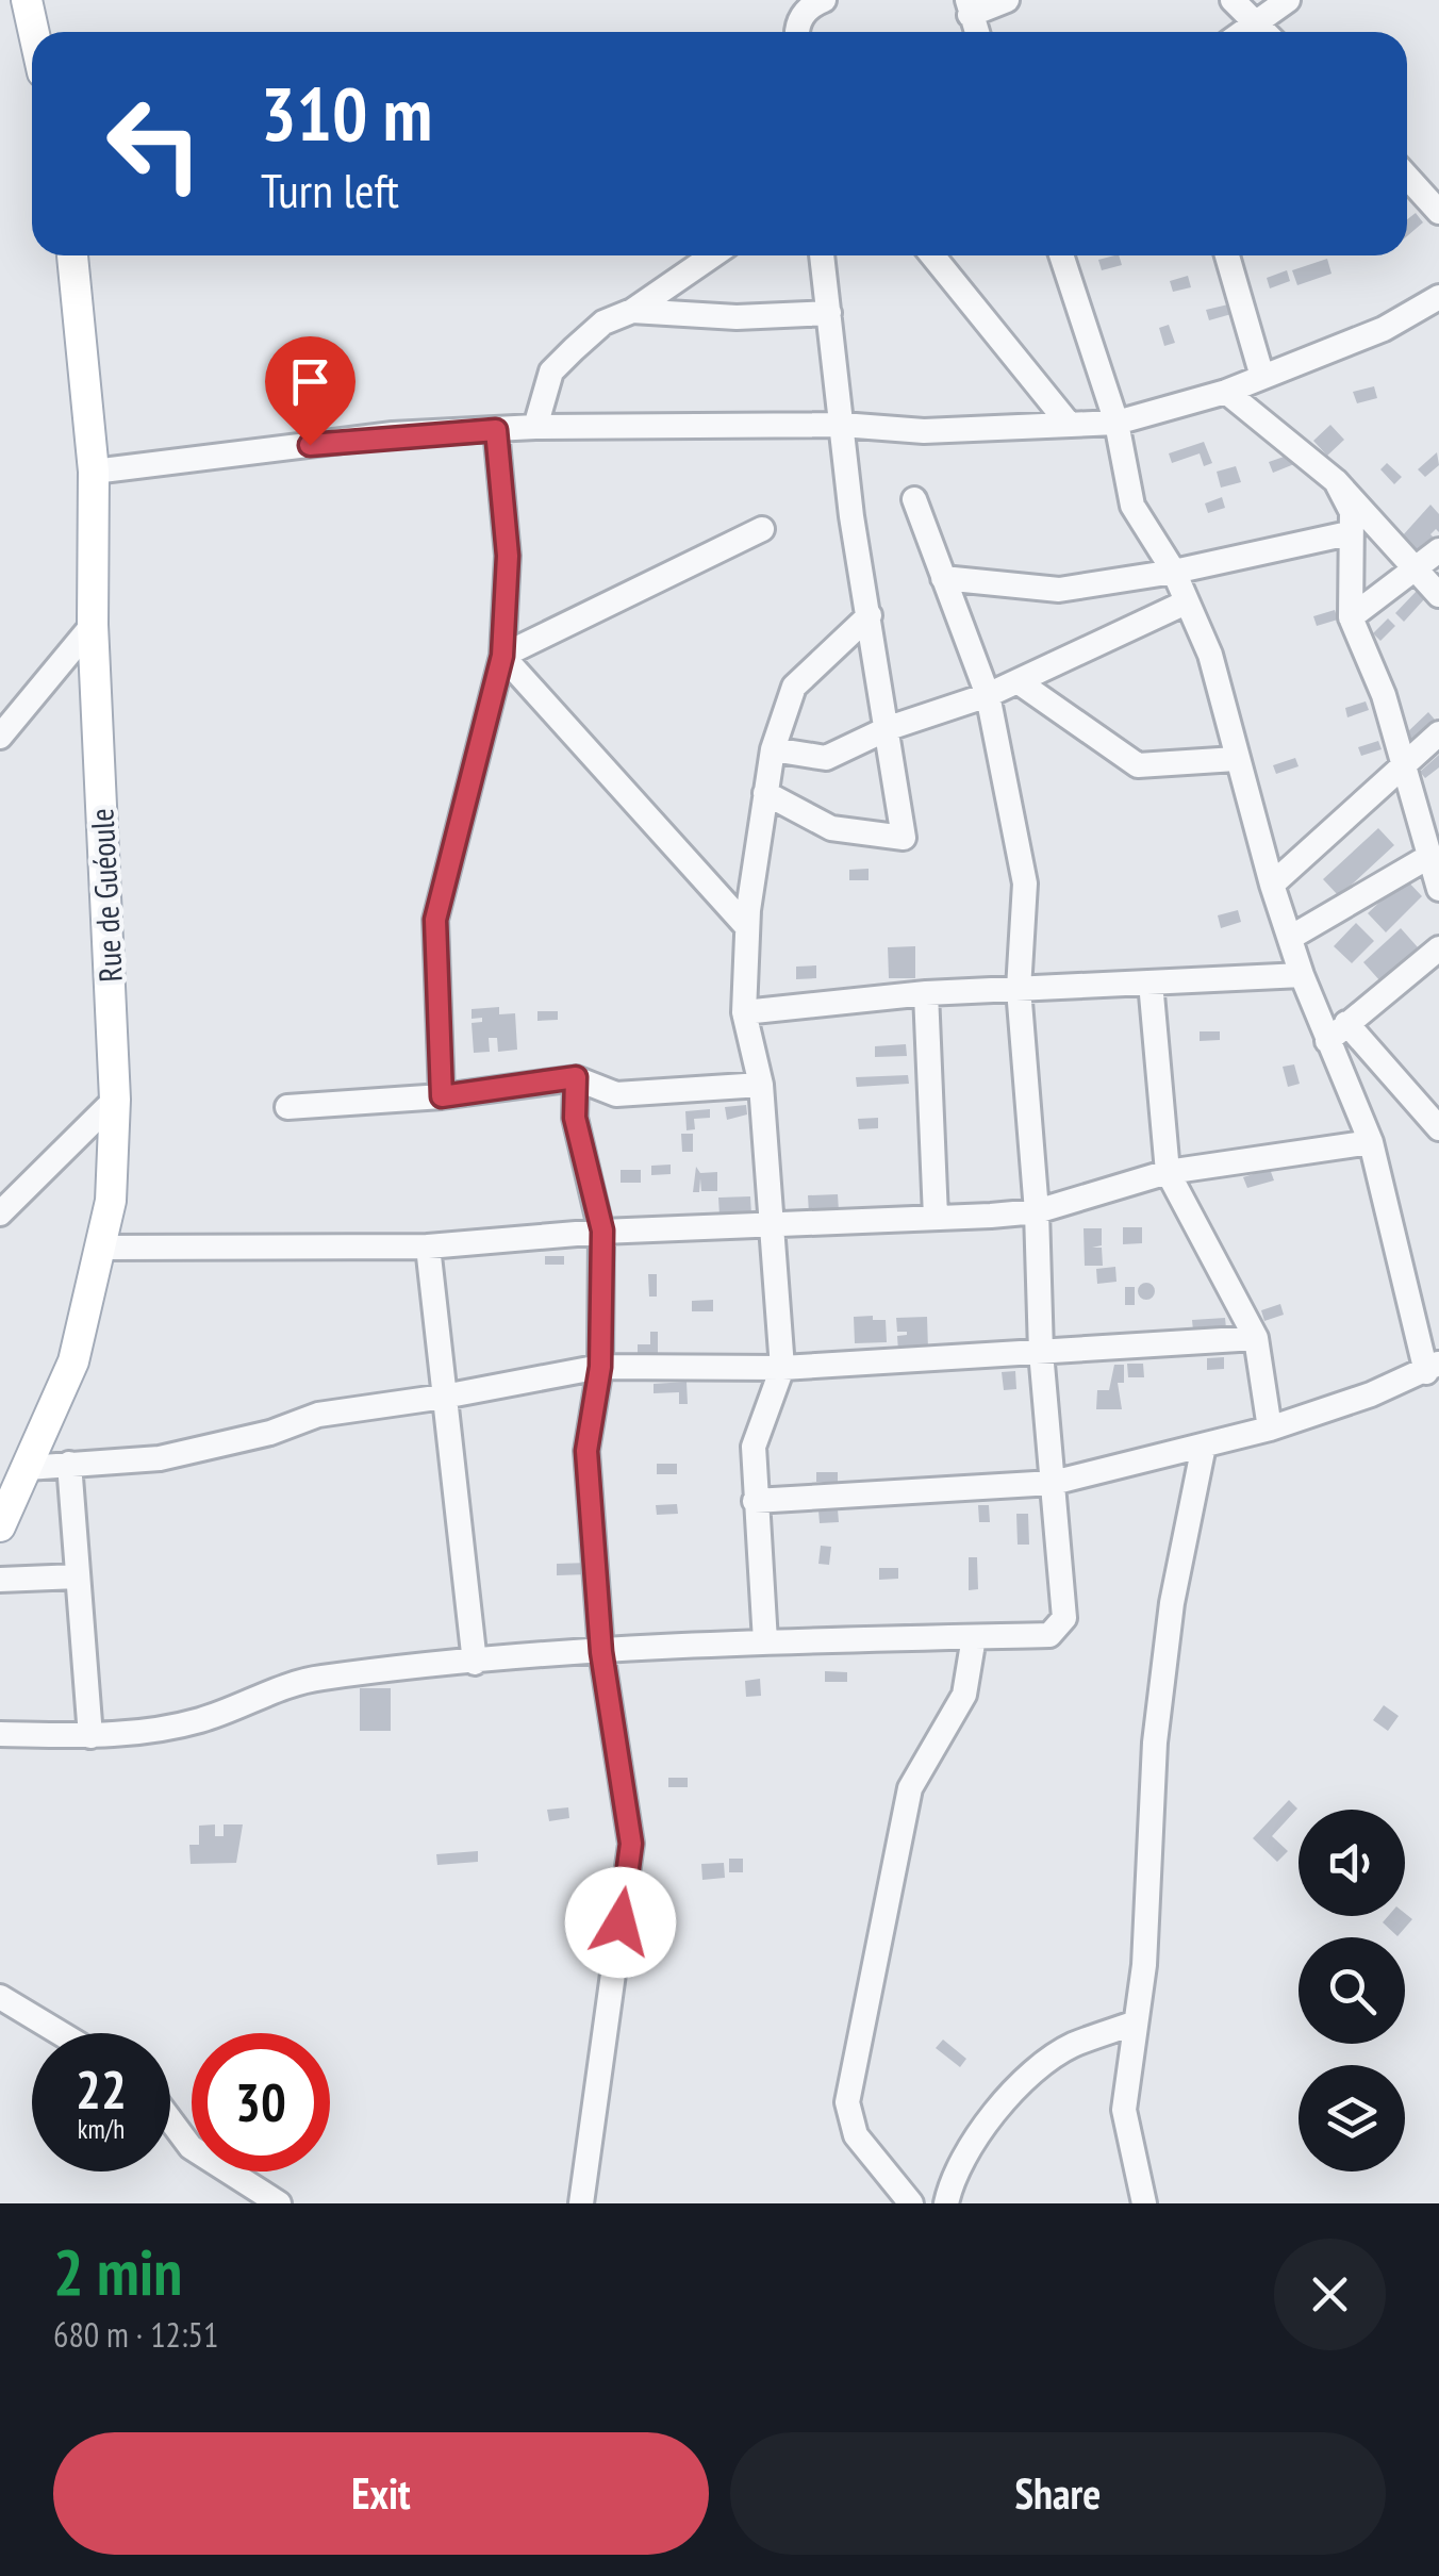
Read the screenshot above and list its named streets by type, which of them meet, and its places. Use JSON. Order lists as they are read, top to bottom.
{
  "streets": {
    "main road": ["Rue de Guéoule"]
  },
  "page": {
    "turn": ["310 m", "Turn left"],
    "speed": "22 km/h",
    "limit": "30",
    "heading": ["2 min", "680 m · 12:51"],
    "buttons": ["Exit", "Share"]
  }
}
